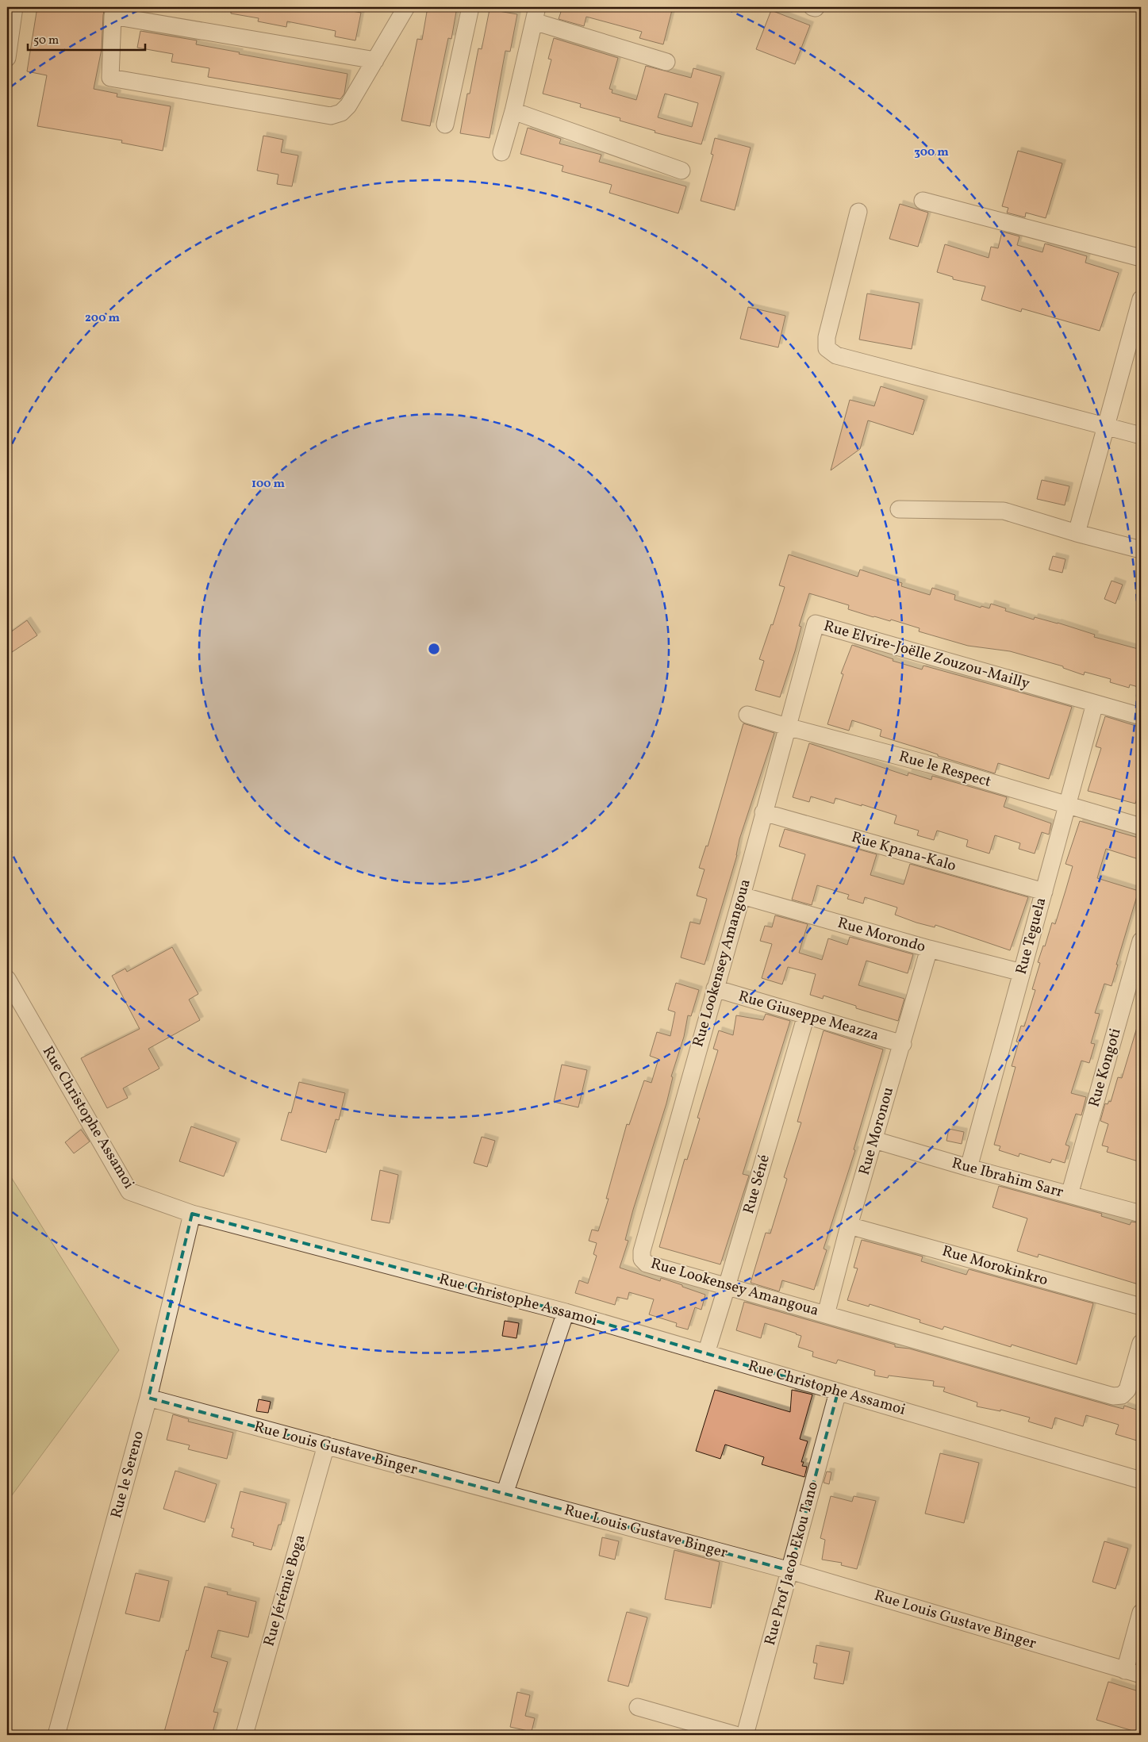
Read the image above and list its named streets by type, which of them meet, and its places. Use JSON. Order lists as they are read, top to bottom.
{
  "streets": {
    "street": [
      "Rue Elvire-Joëlle Zouzou-Mailly",
      "Rue le Respect",
      "Rue Kpana-Kalo",
      "Rue Morondo",
      "Rue Teguela",
      "Rue Lookensey Amangoua",
      "Rue Giuseppe Meazza",
      "Rue Kongoti",
      "Rue Christophe Assamoi",
      "Rue Moronou",
      "Rue Ibrahim Sarr",
      "Rue Séné",
      "Rue Morokinkro",
      "Rue Louis Gustave Binger",
      "Rue le Sereno",
      "Rue Prof Jacob Ekou Tano",
      "Rue Jérémie Boga"
    ]
  },
  "crossings": [
    ["Rue Elvire-Joëlle Zouzou-Mailly", "Rue le Respect"],
    ["Rue Elvire-Joëlle Zouzou-Mailly", "Rue Teguela"],
    ["Rue Elvire-Joëlle Zouzou-Mailly", "Rue Lookensey Amangoua"],
    ["Rue le Respect", "Rue Teguela"],
    ["Rue le Respect", "Rue Lookensey Amangoua"],
    ["Rue Kpana-Kalo", "Rue Teguela"],
    ["Rue Kpana-Kalo", "Rue Lookensey Amangoua"],
    ["Rue Morondo", "Rue Teguela"],
    ["Rue Morondo", "Rue Lookensey Amangoua"],
    ["Rue Morondo", "Rue Moronou"],
    ["Rue Teguela", "Rue Ibrahim Sarr"],
    ["Rue Lookensey Amangoua", "Rue Giuseppe Meazza"],
    ["Rue Lookensey Amangoua", "Rue Moronou"],
    ["Rue Lookensey Amangoua", "Rue Séné"],
    ["Rue Giuseppe Meazza", "Rue Moronou"],
    ["Rue Giuseppe Meazza", "Rue Séné"],
    ["Rue Kongoti", "Rue Ibrahim Sarr"],
    ["Rue Christophe Assamoi", "Rue Séné"],
    ["Rue Christophe Assamoi", "Rue le Sereno"],
    ["Rue Christophe Assamoi", "Rue Prof Jacob Ekou Tano"],
    ["Rue Moronou", "Rue Ibrahim Sarr"],
    ["Rue Moronou", "Rue Morokinkro"],
    ["Rue Louis Gustave Binger", "Rue le Sereno"],
    ["Rue Louis Gustave Binger", "Rue Prof Jacob Ekou Tano"],
    ["Rue Louis Gustave Binger", "Rue Jérémie Boga"]
  ],
  "scale_bar": "50 m",
  "rings": ["300 m", "200 m", "100 m"]
}
